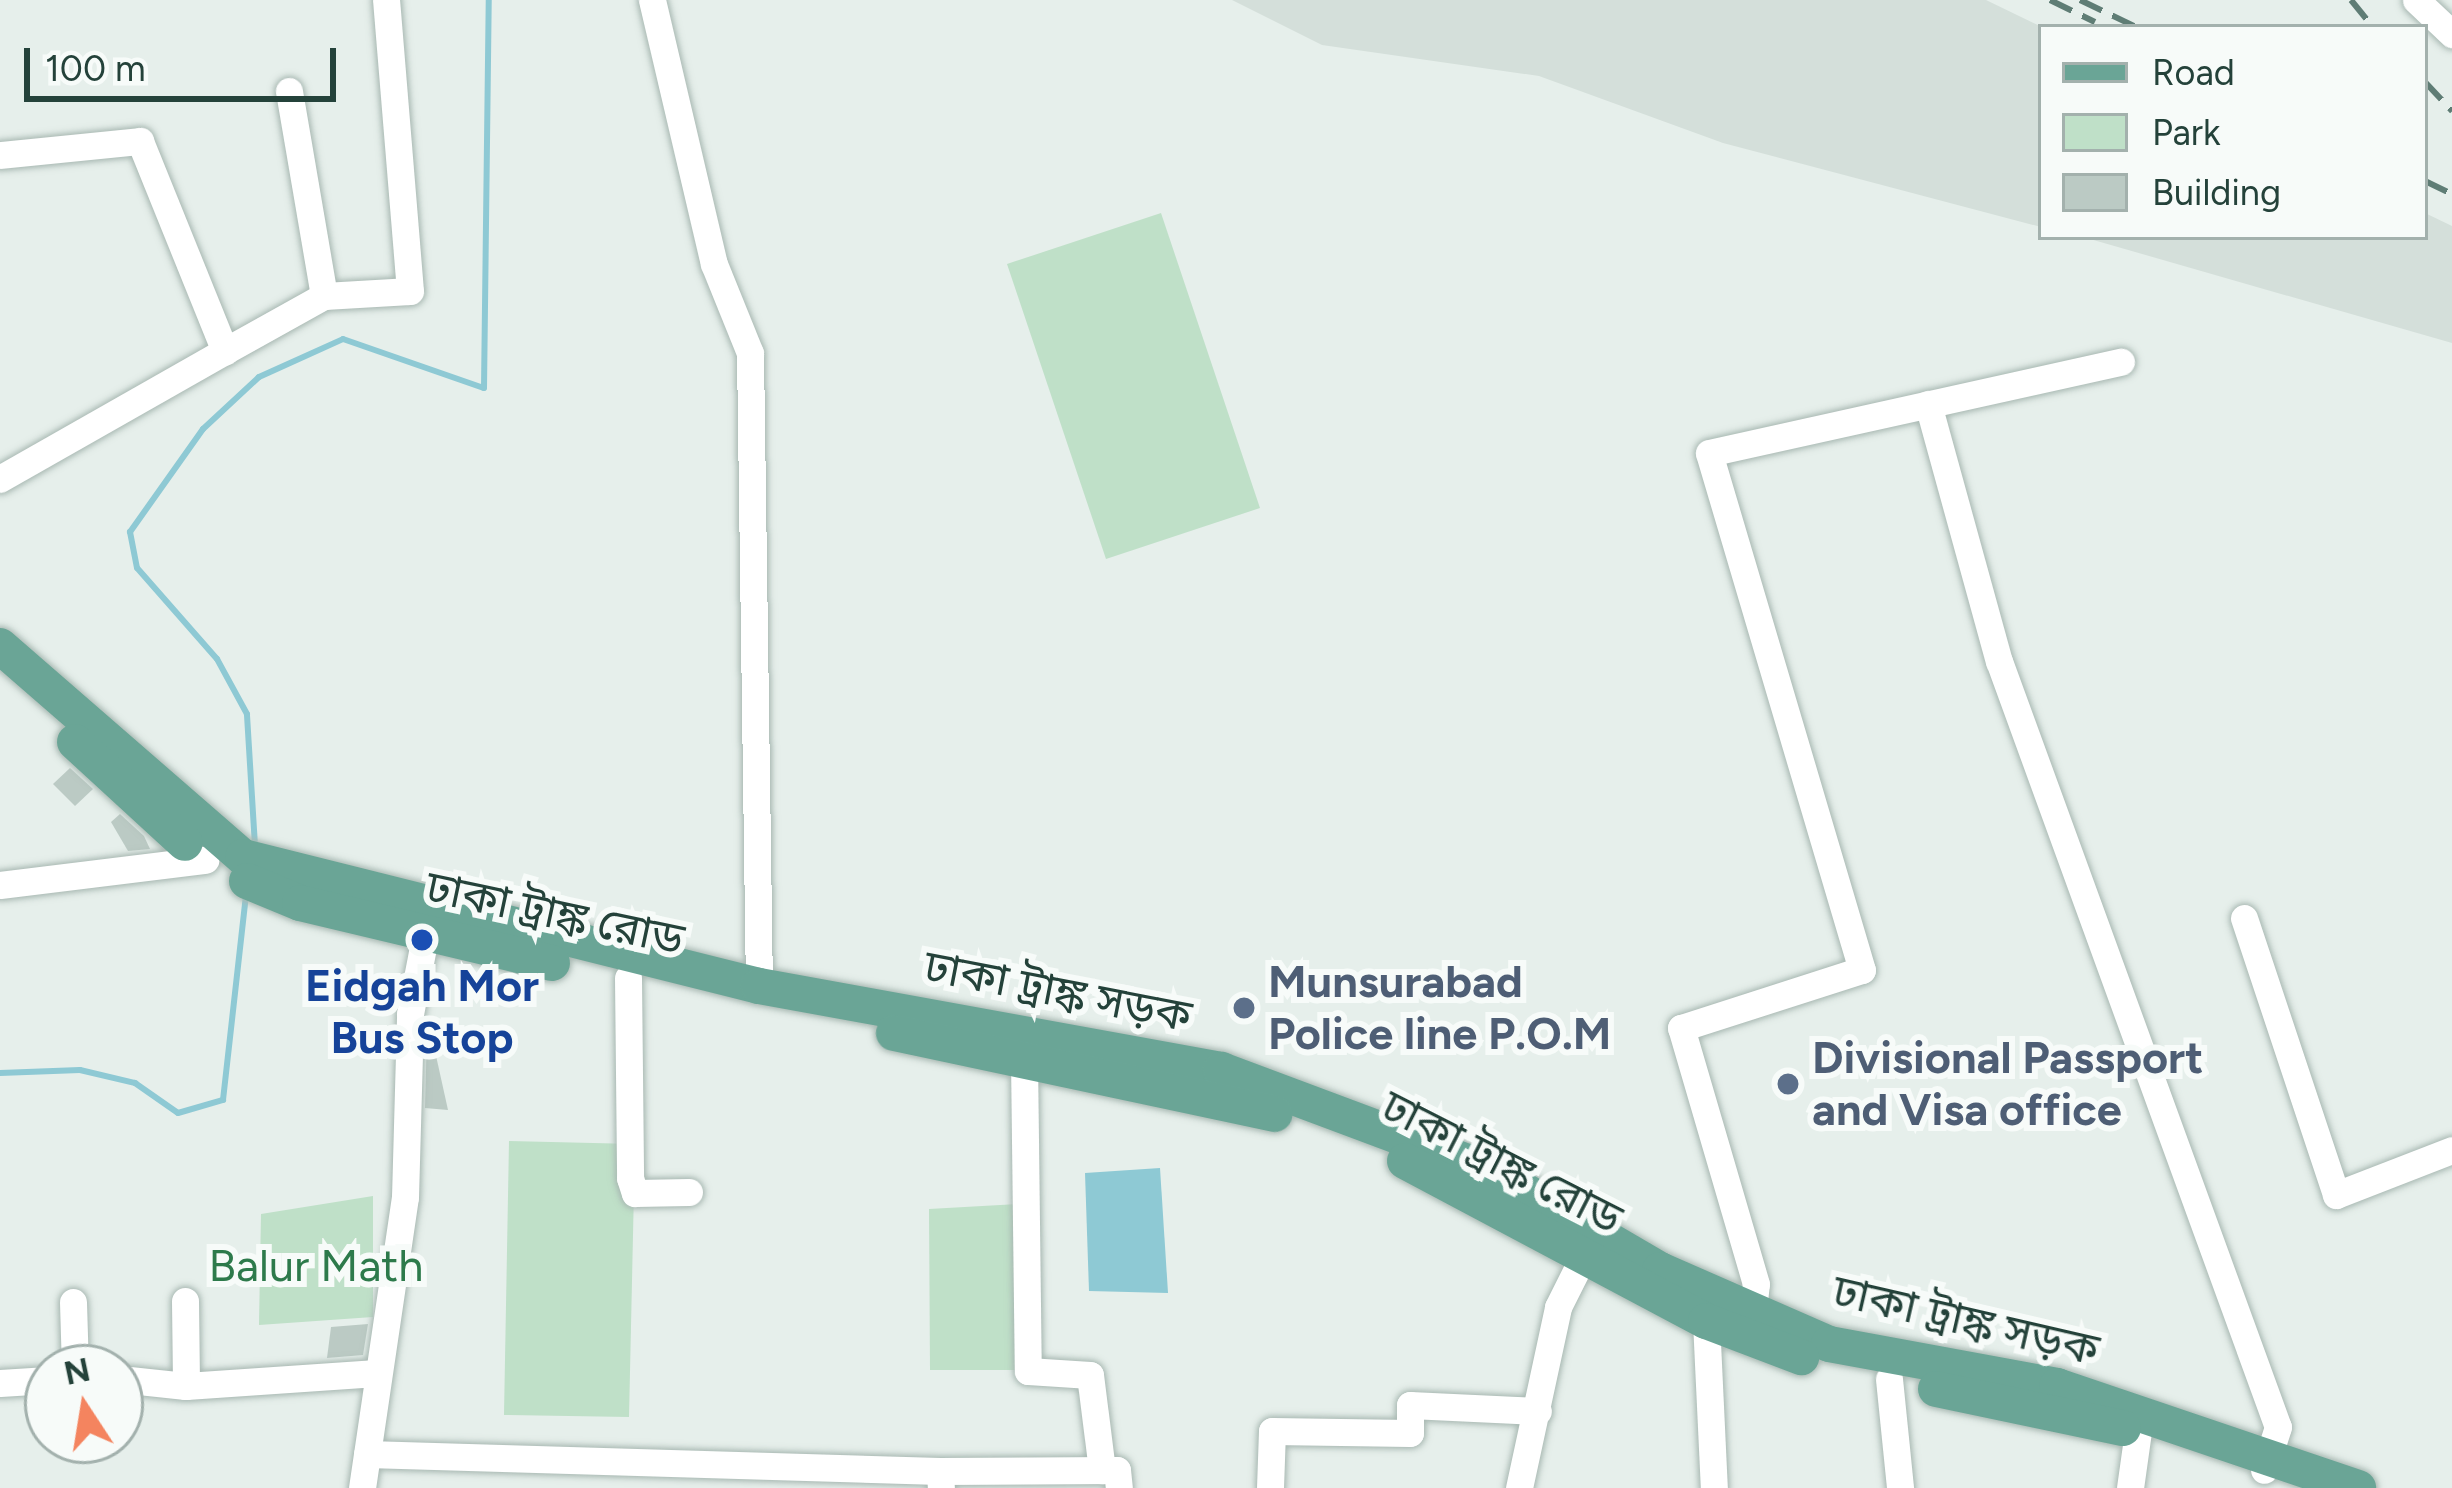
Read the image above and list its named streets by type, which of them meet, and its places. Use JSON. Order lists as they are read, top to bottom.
{
  "streets": {
    "main road": ["ঢাকা ট্রাঙ্ক রোড", "ঢাকা ট্রাঙ্ক সড়ক"]
  },
  "crossings": [
    ["ঢাকা ট্রাঙ্ক রোড", "ঢাকা ট্রাঙ্ক সড়ক"]
  ],
  "parks": ["Balur Math"],
  "places": ["Eidgah Mor Bus Stop", "Munsurabad Police line P.O.M", "Divisional Passport and Visa office"],
  "legend": ["Road", "Park", "Building"],
  "scale_bar": "100 m",
  "north": "top"
}
